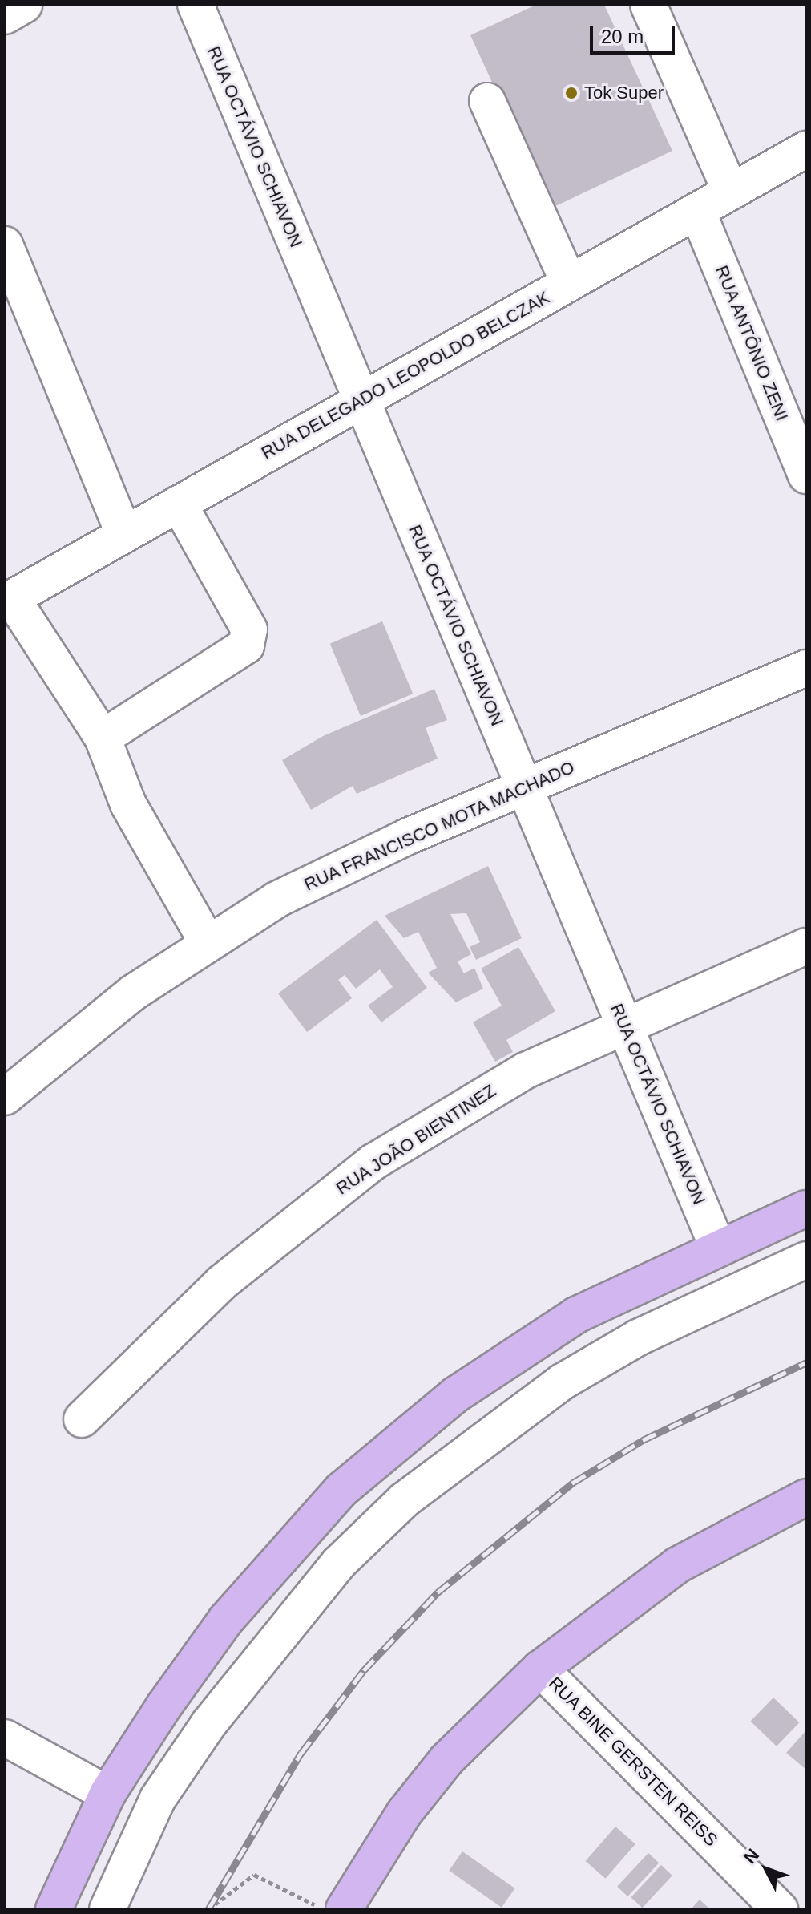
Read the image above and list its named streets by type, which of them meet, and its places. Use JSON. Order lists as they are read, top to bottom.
{
  "streets": {
    "street": [
      "RUA OCTÁVIO SCHIAVON",
      "RUA ANTÔNIO ZENI",
      "RUA DELEGADO LEOPOLDO BELCZAK",
      "RUA FRANCISCO MOTA MACHADO",
      "RUA JOÃO BIENTINEZ",
      "RUA BINE GERSTEN REISS"
    ]
  },
  "crossings": [
    ["RUA OCTÁVIO SCHIAVON", "RUA DELEGADO LEOPOLDO BELCZAK"],
    ["RUA OCTÁVIO SCHIAVON", "RUA FRANCISCO MOTA MACHADO"],
    ["RUA OCTÁVIO SCHIAVON", "RUA JOÃO BIENTINEZ"],
    ["RUA ANTÔNIO ZENI", "RUA DELEGADO LEOPOLDO BELCZAK"]
  ],
  "places": ["Tok Super"],
  "scale_bar": "20 m",
  "north": "top left"
}
